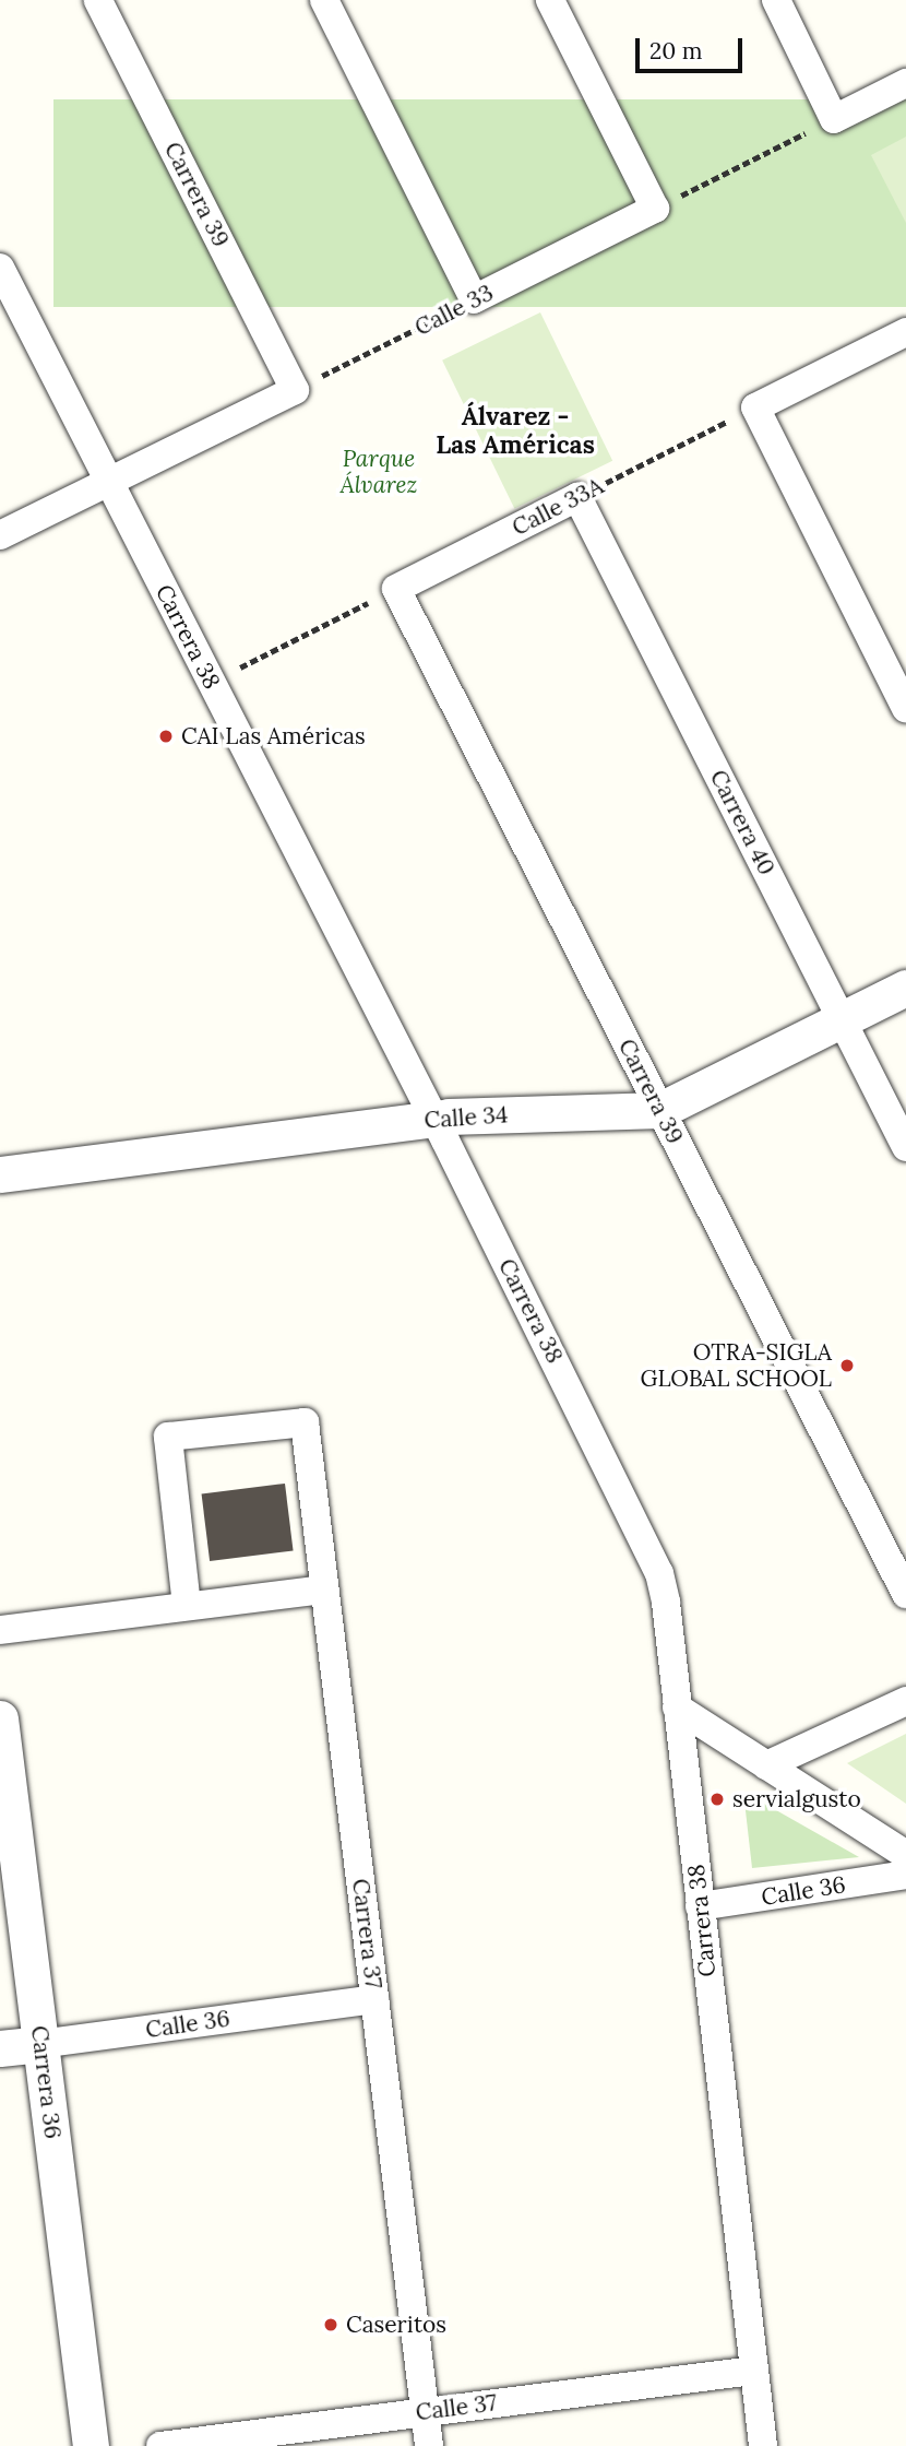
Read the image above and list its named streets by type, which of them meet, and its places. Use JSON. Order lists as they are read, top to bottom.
{
  "streets": {
    "street": [
      "Carrera 39",
      "Calle 33",
      "Calle 33A",
      "Carrera 38",
      "Carrera 40",
      "Calle 34",
      "Calle 36",
      "Carrera 37",
      "Carrera 36",
      "Calle 37"
    ]
  },
  "crossings": [
    ["Carrera 39", "Calle 33"],
    ["Carrera 39", "Calle 33A"],
    ["Carrera 39", "Calle 34"],
    ["Calle 33A", "Carrera 40"],
    ["Carrera 38", "Calle 34"],
    ["Carrera 38", "Calle 36"],
    ["Carrera 38", "Calle 37"],
    ["Carrera 40", "Calle 34"],
    ["Calle 36", "Carrera 37"],
    ["Calle 36", "Carrera 36"],
    ["Carrera 37", "Calle 37"]
  ],
  "districts": ["Álvarez - Las Américas"],
  "parks": ["Parque Álvarez"],
  "places": [
    "CAI Las Américas",
    "OTRA-SIGLA GLOBAL SCHOOL",
    "servialgusto",
    "Caseritos"
  ],
  "scale_bar": "20 m"
}
